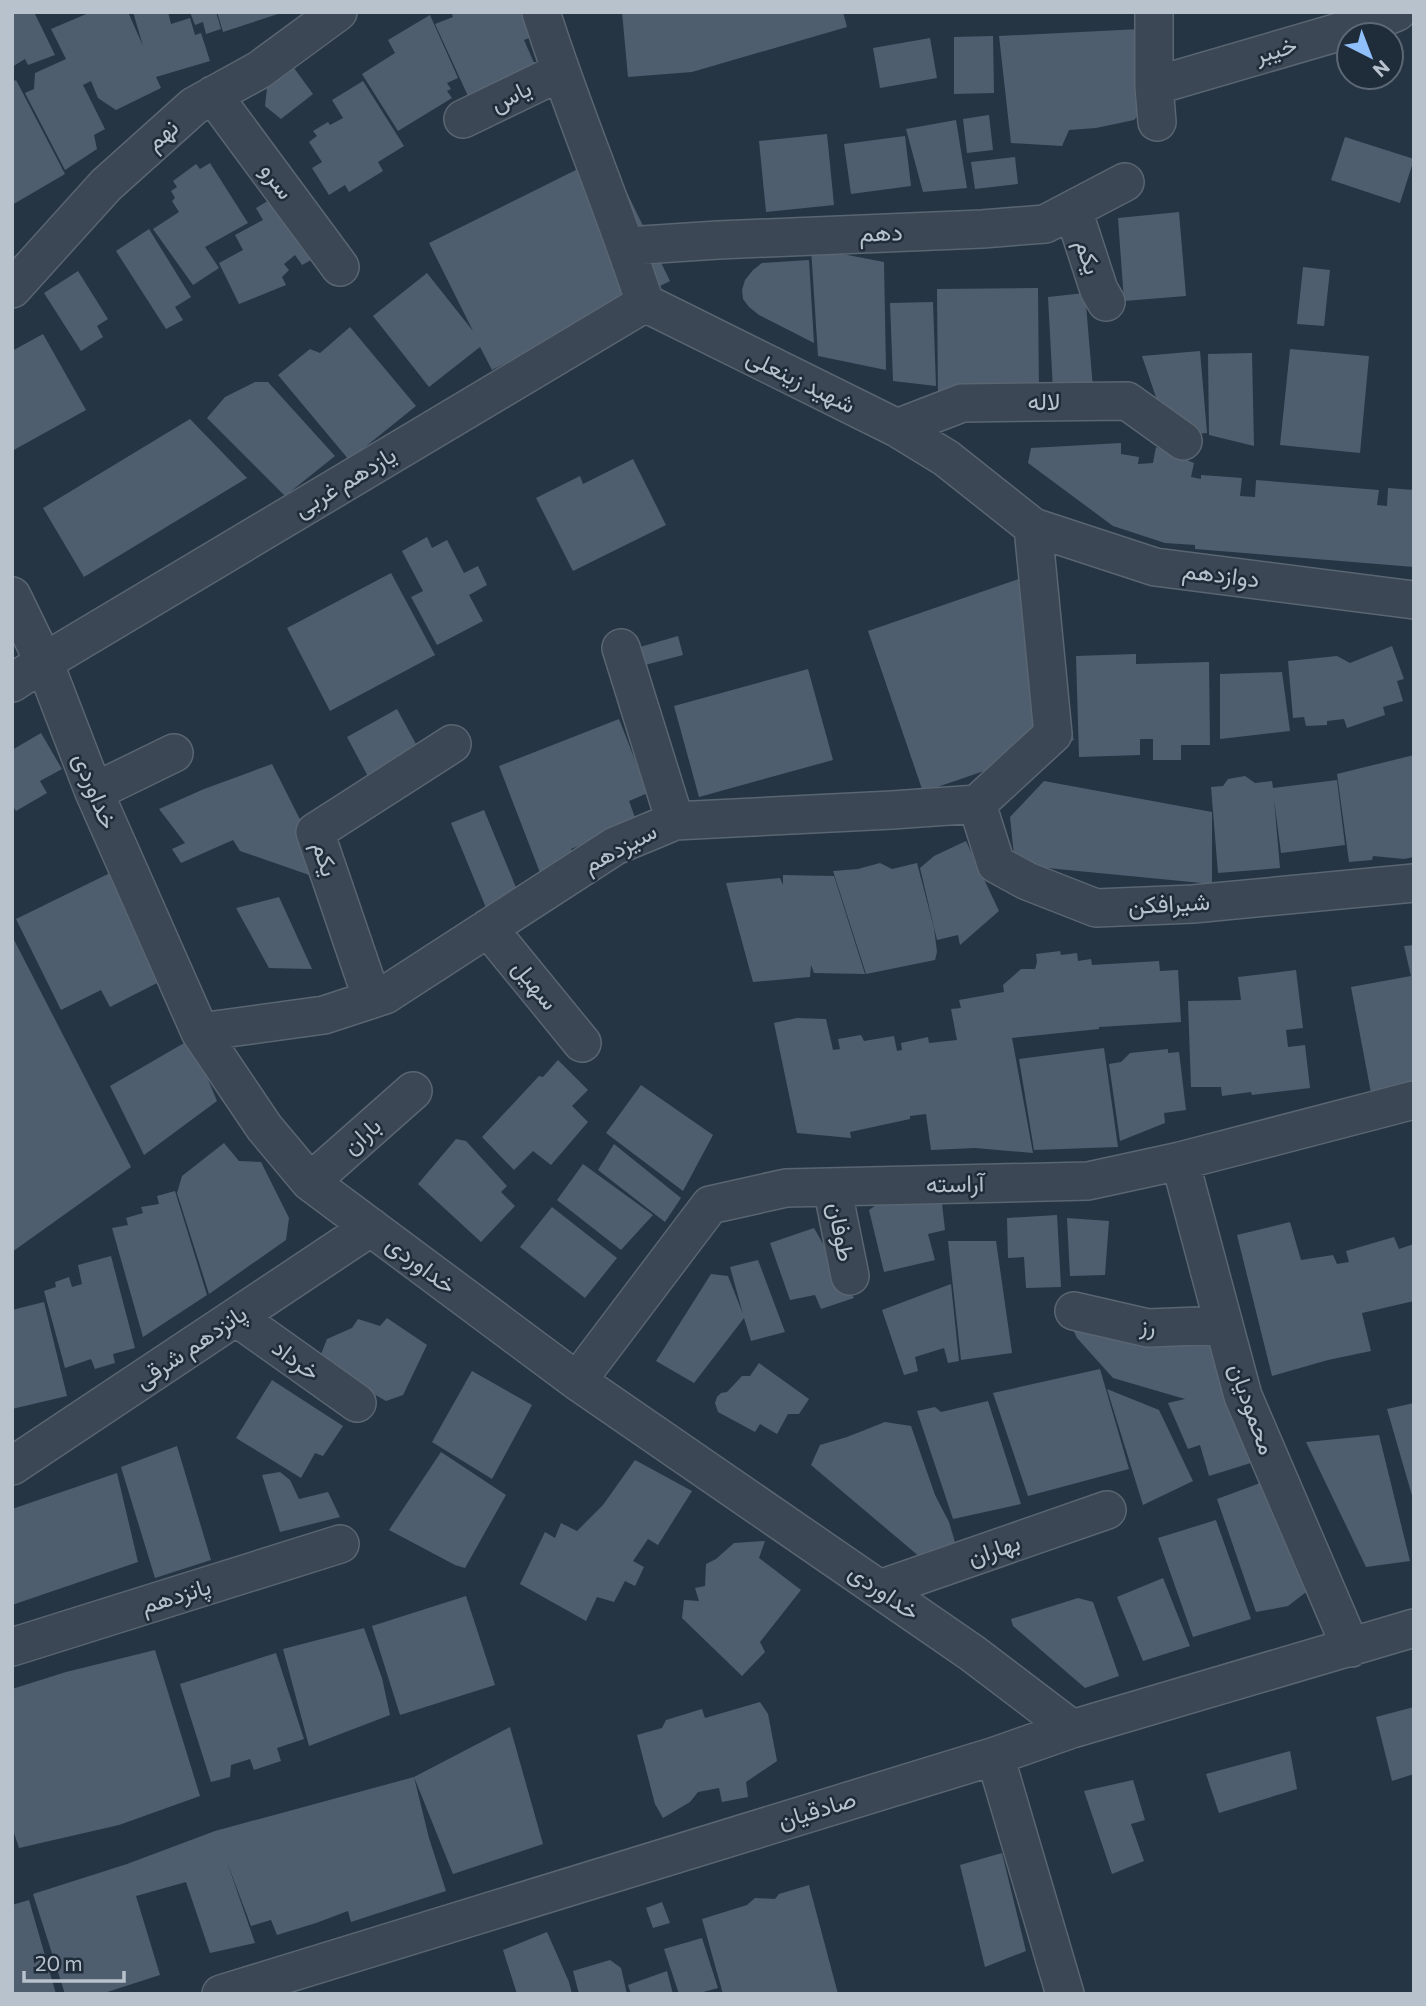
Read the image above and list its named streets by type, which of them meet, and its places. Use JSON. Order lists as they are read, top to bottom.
{
  "streets": {
    "street": [
      "خیبر",
      "یاس",
      "نهم",
      "سرو",
      "دهم",
      "یکم",
      "شهید زینعلی",
      "لاله",
      "یازدهم غربی",
      "دوازدهم",
      "خداوردی",
      "سیزدهم",
      "شیرافکن",
      "سهیل",
      "باران",
      "آراسته",
      "طوفان",
      "رز",
      "پانزدهم شرقی",
      "خرداد",
      "محمودیان",
      "بهاران",
      "پانزدهم",
      "صادقیان"
    ]
  },
  "crossings": [
    ["نهم", "سرو"],
    ["دهم", "یکم"],
    ["یکم", "سیزدهم"],
    ["شهید زینعلی", "لاله"],
    ["شهید زینعلی", "یازدهم غربی"],
    ["شهید زینعلی", "دوازدهم"],
    ["یازدهم غربی", "خداوردی"],
    ["خداوردی", "سیزدهم"],
    ["خداوردی", "باران"],
    ["خداوردی", "آراسته"],
    ["خداوردی", "پانزدهم شرقی"],
    ["خداوردی", "بهاران"],
    ["خداوردی", "صادقیان"],
    ["سیزدهم", "شیرافکن"],
    ["سیزدهم", "سهیل"],
    ["آراسته", "طوفان"],
    ["آراسته", "محمودیان"],
    ["رز", "محمودیان"],
    ["پانزدهم شرقی", "خرداد"],
    ["محمودیان", "صادقیان"]
  ],
  "scale_bar": "20 m",
  "north": "bottom right"
}
